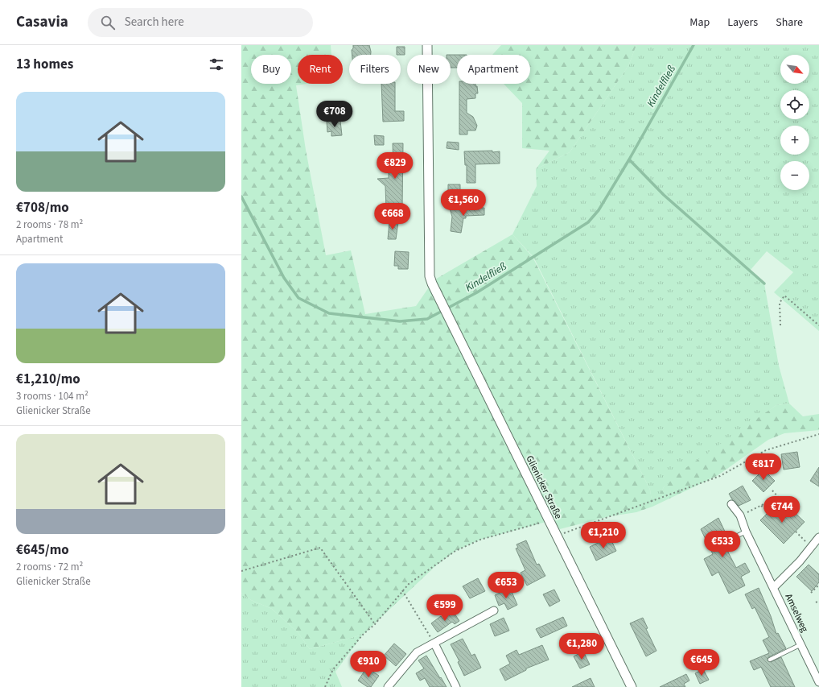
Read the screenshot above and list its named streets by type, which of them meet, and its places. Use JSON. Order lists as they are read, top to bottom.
{
  "streets": {
    "street": ["Glienicker Straße", "Amselweg"]
  },
  "water": ["Kindelfließ"],
  "north": "bottom right",
  "page": {
    "header": "Casavia",
    "search": "Search here",
    "nav": ["Map", "Layers", "Share"],
    "heading": "13 homes",
    "map_buttons": ["+", "−"],
    "chip": [
      "Buy",
      "Rent",
      "Filters",
      "New",
      "Apartment"
    ],
    "list": [
      {
        "name": "€708/mo",
        "note": "2 rooms · 78 m² · Apartment"
      },
      {
        "name": "€1,210/mo",
        "note": "3 rooms · 104 m² · Glienicker Straße"
      },
      {
        "name": "€645/mo",
        "note": "2 rooms · 72 m² · Glienicker Straße"
      }
    ],
    "price": [
      "€708",
      "€829",
      "€1,560",
      "€668",
      "€817",
      "€744",
      "€1,210",
      "€533",
      "€653",
      "€599",
      "€1,280",
      "€645",
      "€910"
    ]
  }
}
